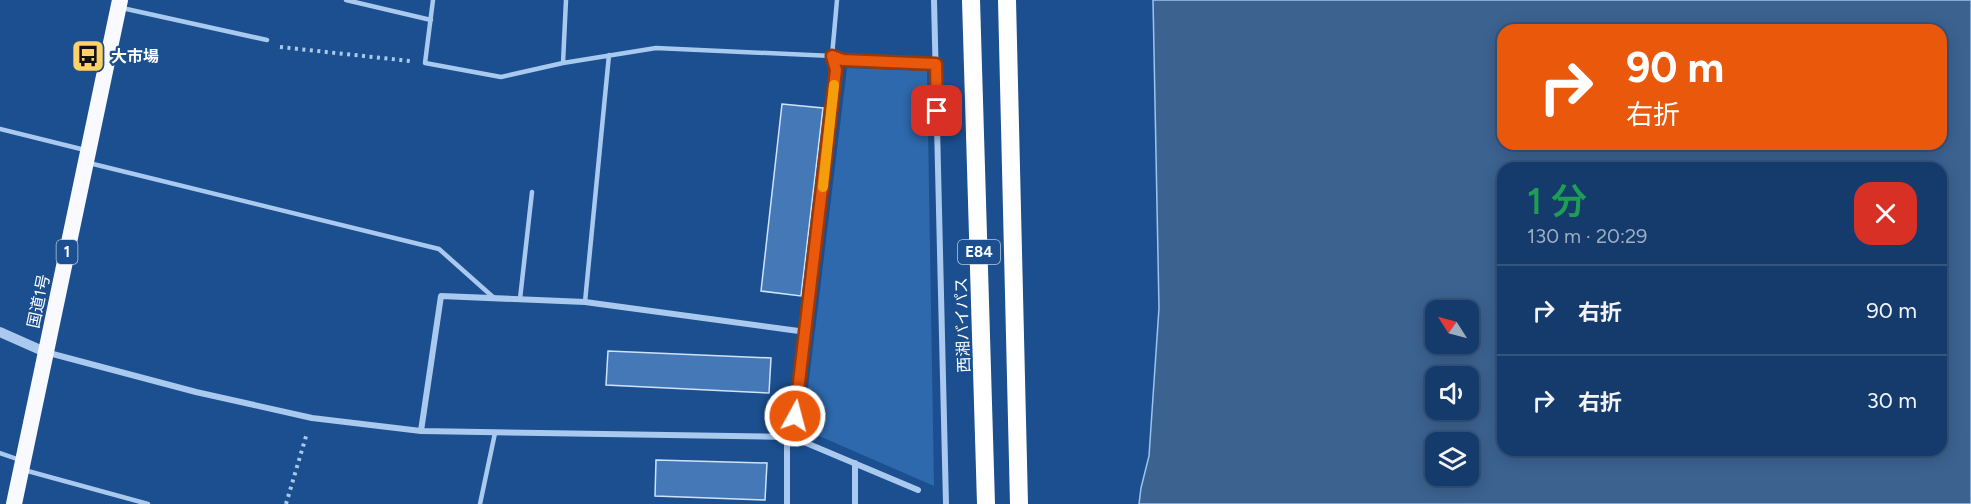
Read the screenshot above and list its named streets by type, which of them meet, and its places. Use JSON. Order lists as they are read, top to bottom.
{
  "streets": {
    "highway": [
      "1",
      "E84",
      "国道1号",
      "西湘バイパス"
    ]
  },
  "places": {
    "bus stop": ["大市場"]
  },
  "north": "top left",
  "page": {
    "turn": ["90 m", "右折"],
    "heading": ["1 分", "130 m · 20:29"],
    "list": [
      {
        "name": "右折",
        "value": "90 m"
      },
      {
        "name": "右折",
        "value": "30 m"
      }
    ]
  }
}
